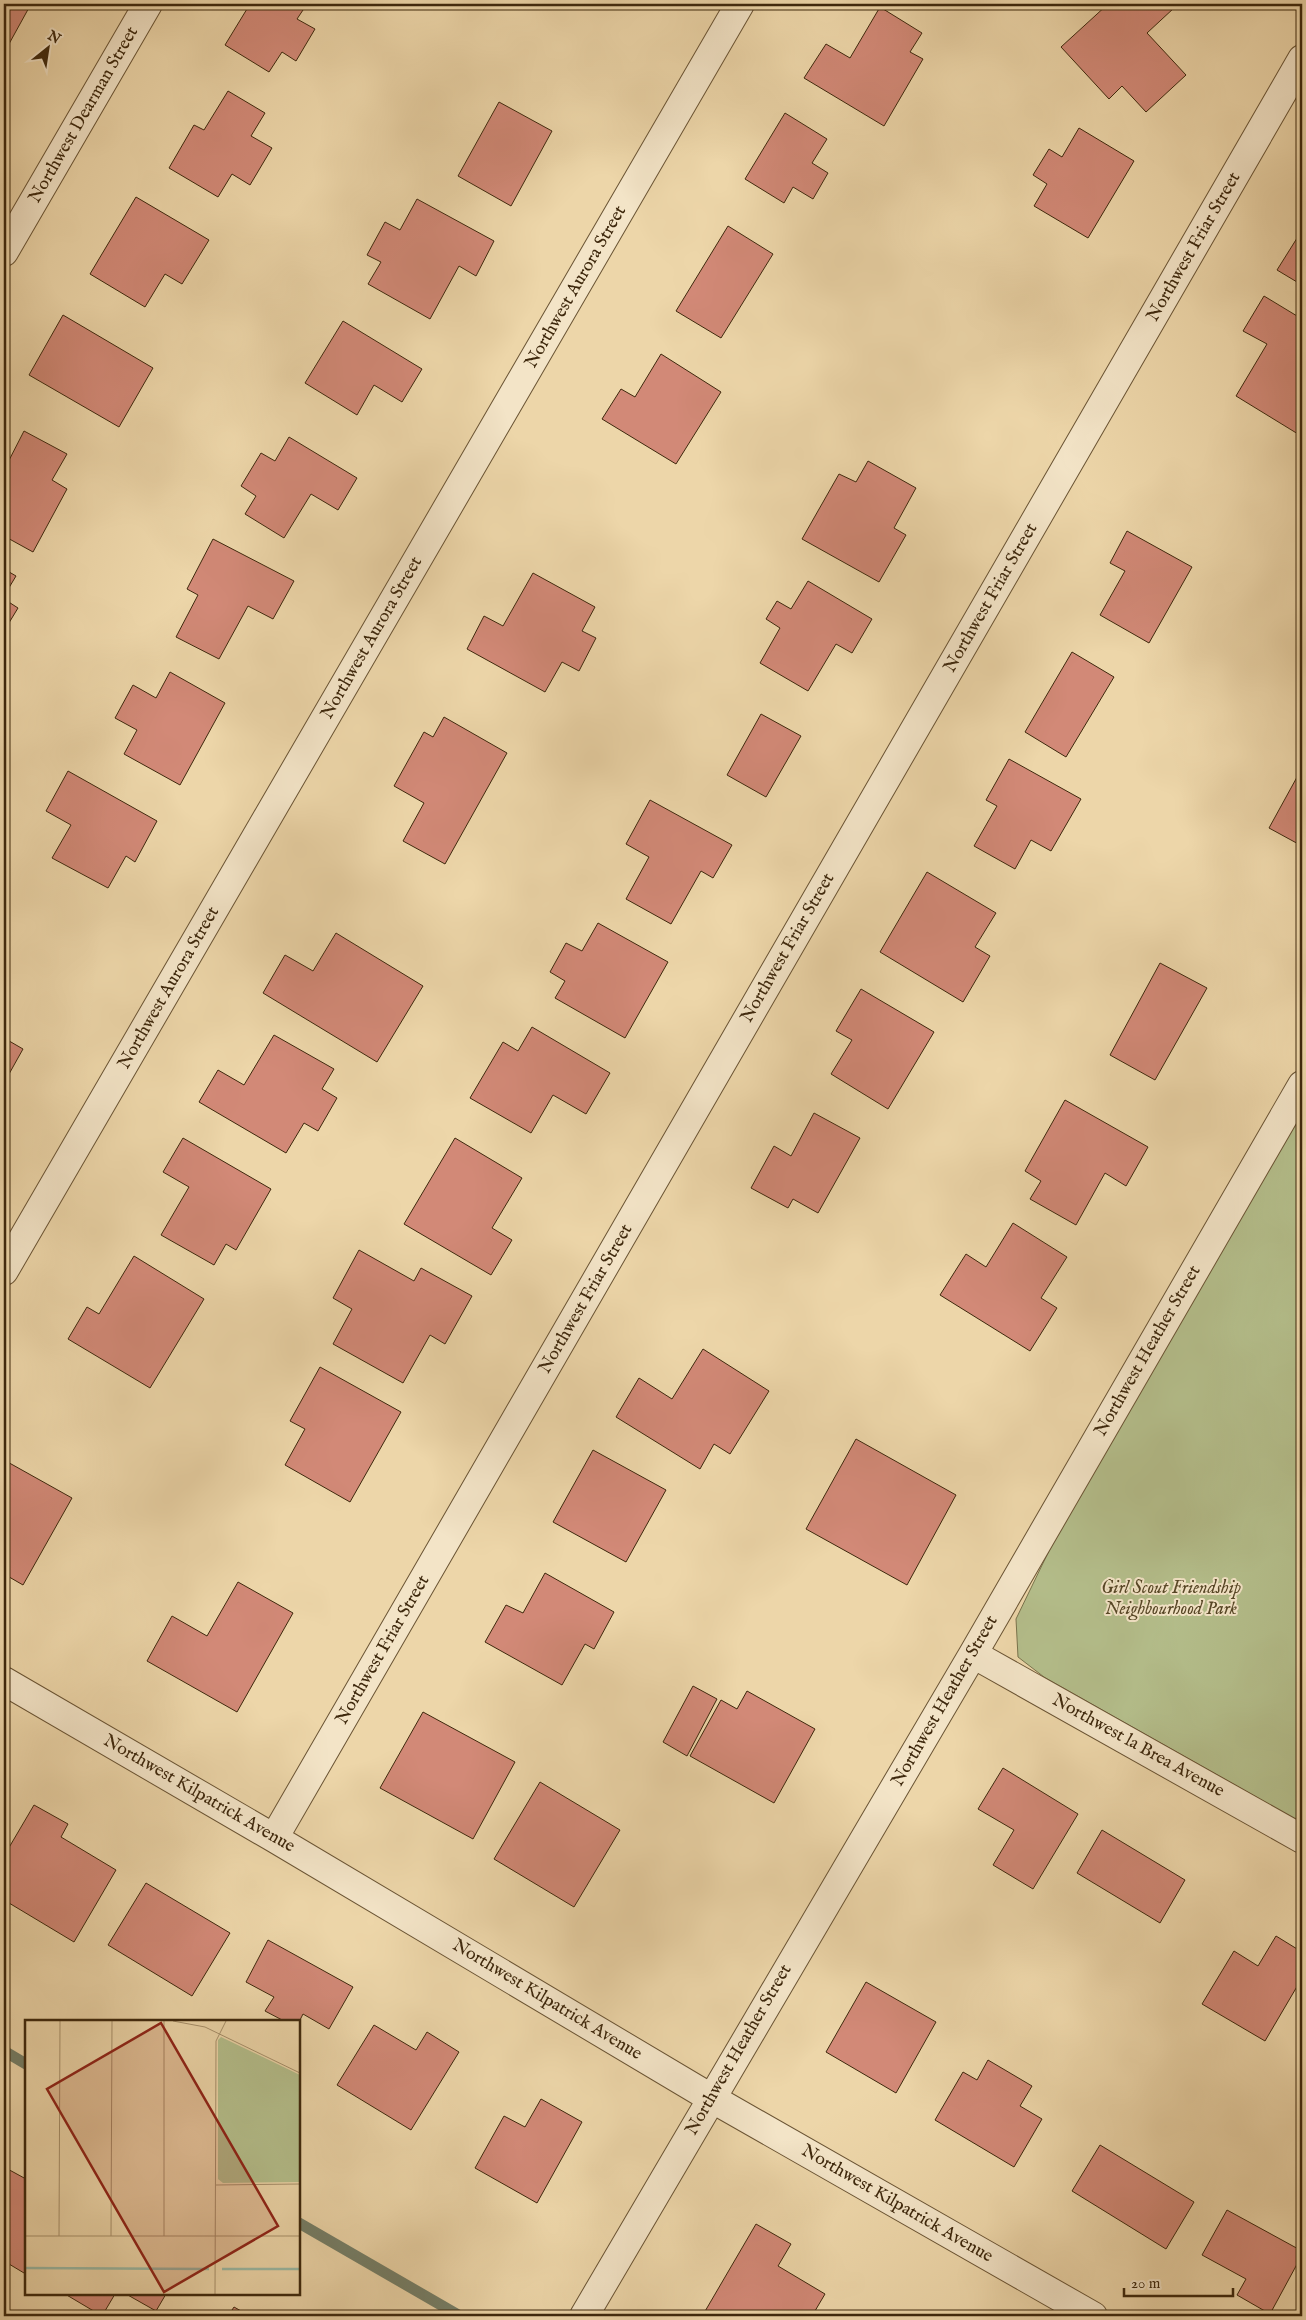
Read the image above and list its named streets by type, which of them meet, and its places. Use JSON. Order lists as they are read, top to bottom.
{
  "streets": {
    "street": [
      "Northwest Dearman Street",
      "Northwest Friar Street",
      "Northwest Aurora Street",
      "Northwest Heather Street",
      "Northwest la Brea Avenue",
      "Northwest Kilpatrick Avenue"
    ]
  },
  "crossings": [
    ["Northwest Friar Street", "Northwest Kilpatrick Avenue"],
    ["Northwest Heather Street", "Northwest la Brea Avenue"],
    ["Northwest Heather Street", "Northwest Kilpatrick Avenue"]
  ],
  "parks": ["Girl Scout Friendship Neighbourhood Park"],
  "scale_bar": "20 m",
  "north": "top right"
}
